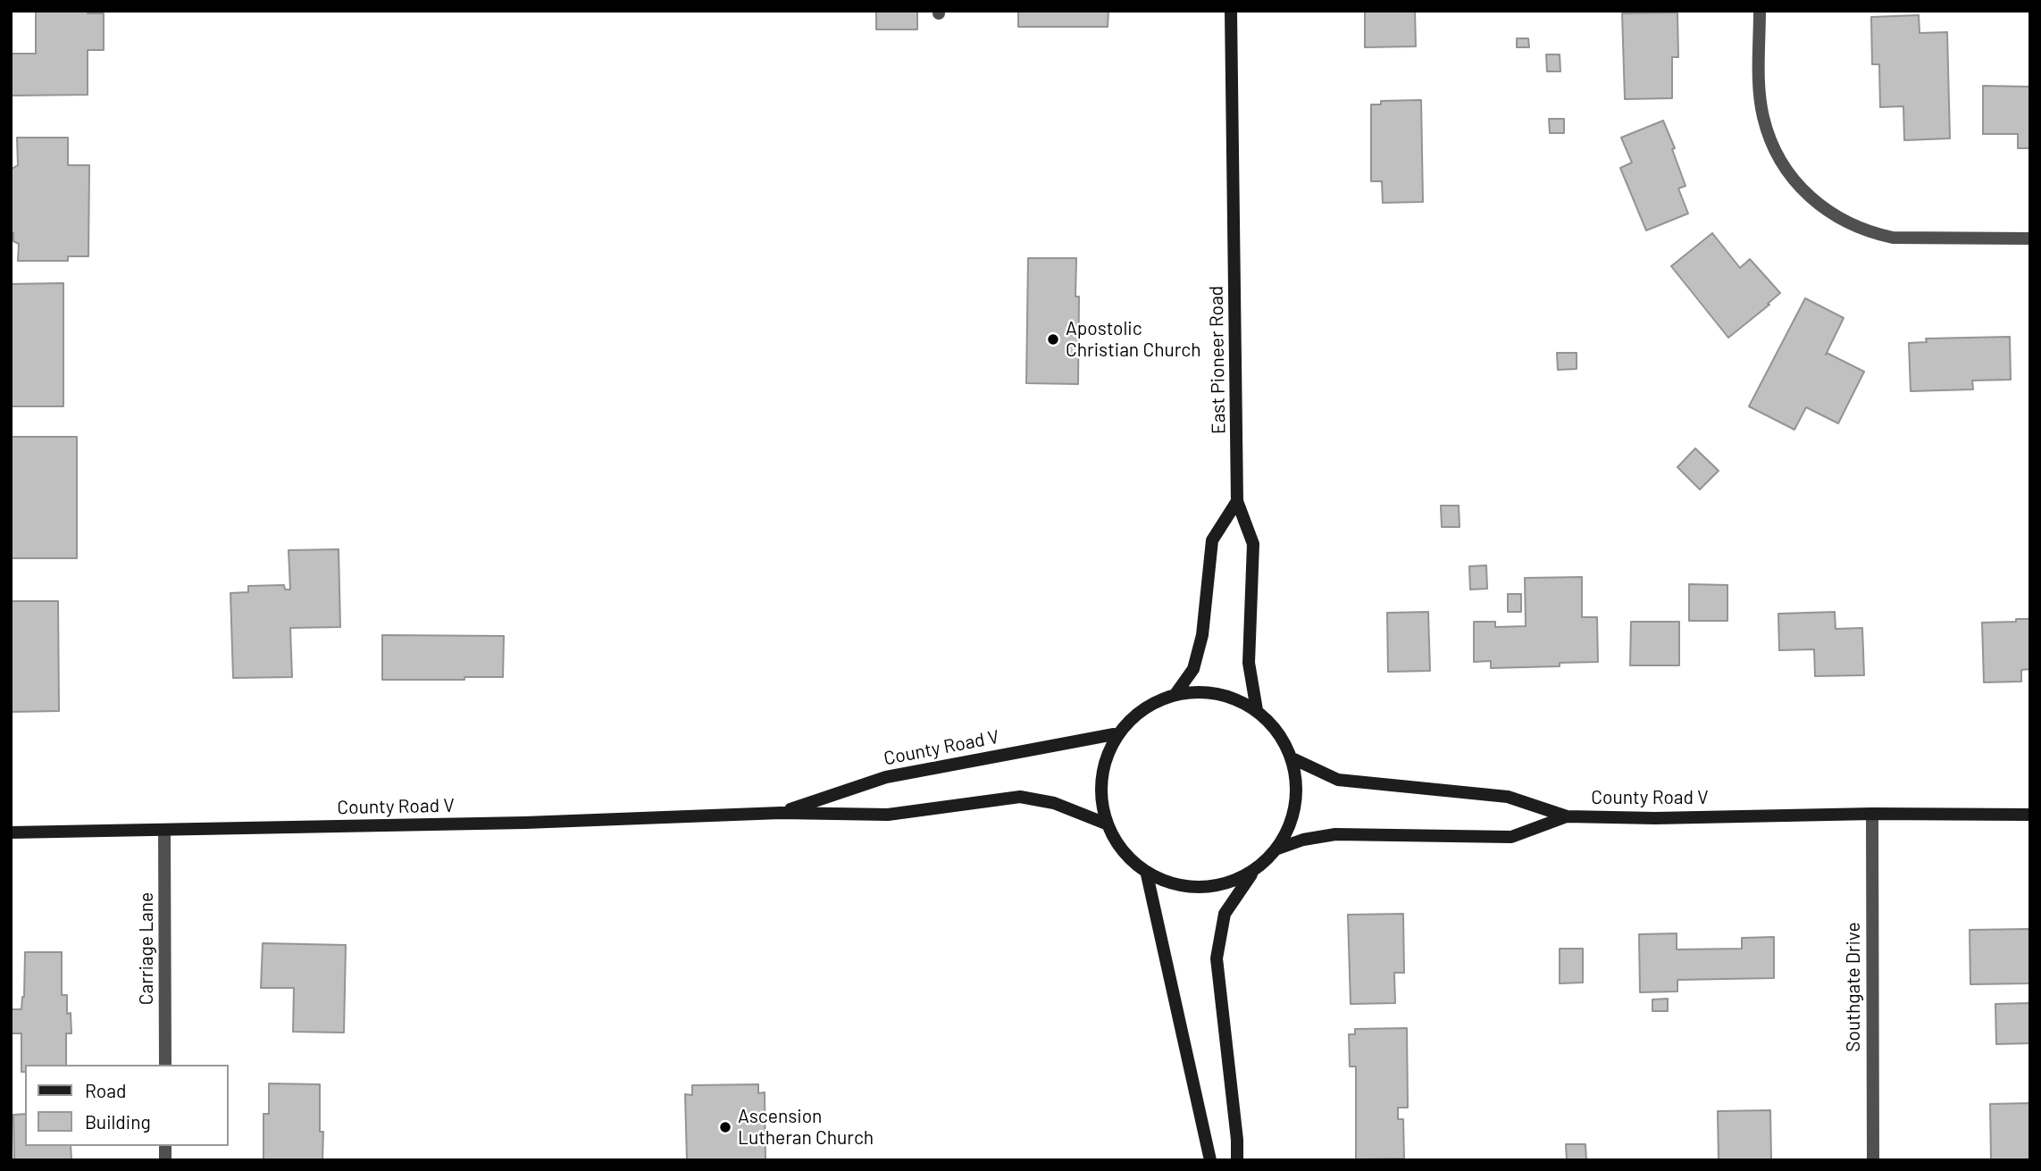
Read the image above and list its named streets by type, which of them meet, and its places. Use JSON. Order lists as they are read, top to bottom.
{
  "streets": {
    "main road": ["East Pioneer Road", "County Road V"],
    "street": ["Carriage Lane", "Southgate Drive"]
  },
  "crossings": [
    ["County Road V", "Carriage Lane"],
    ["County Road V", "Southgate Drive"]
  ],
  "places": ["Apostolic Christian Church", "Ascension Lutheran Church"],
  "legend": ["Road", "Building"]
}
